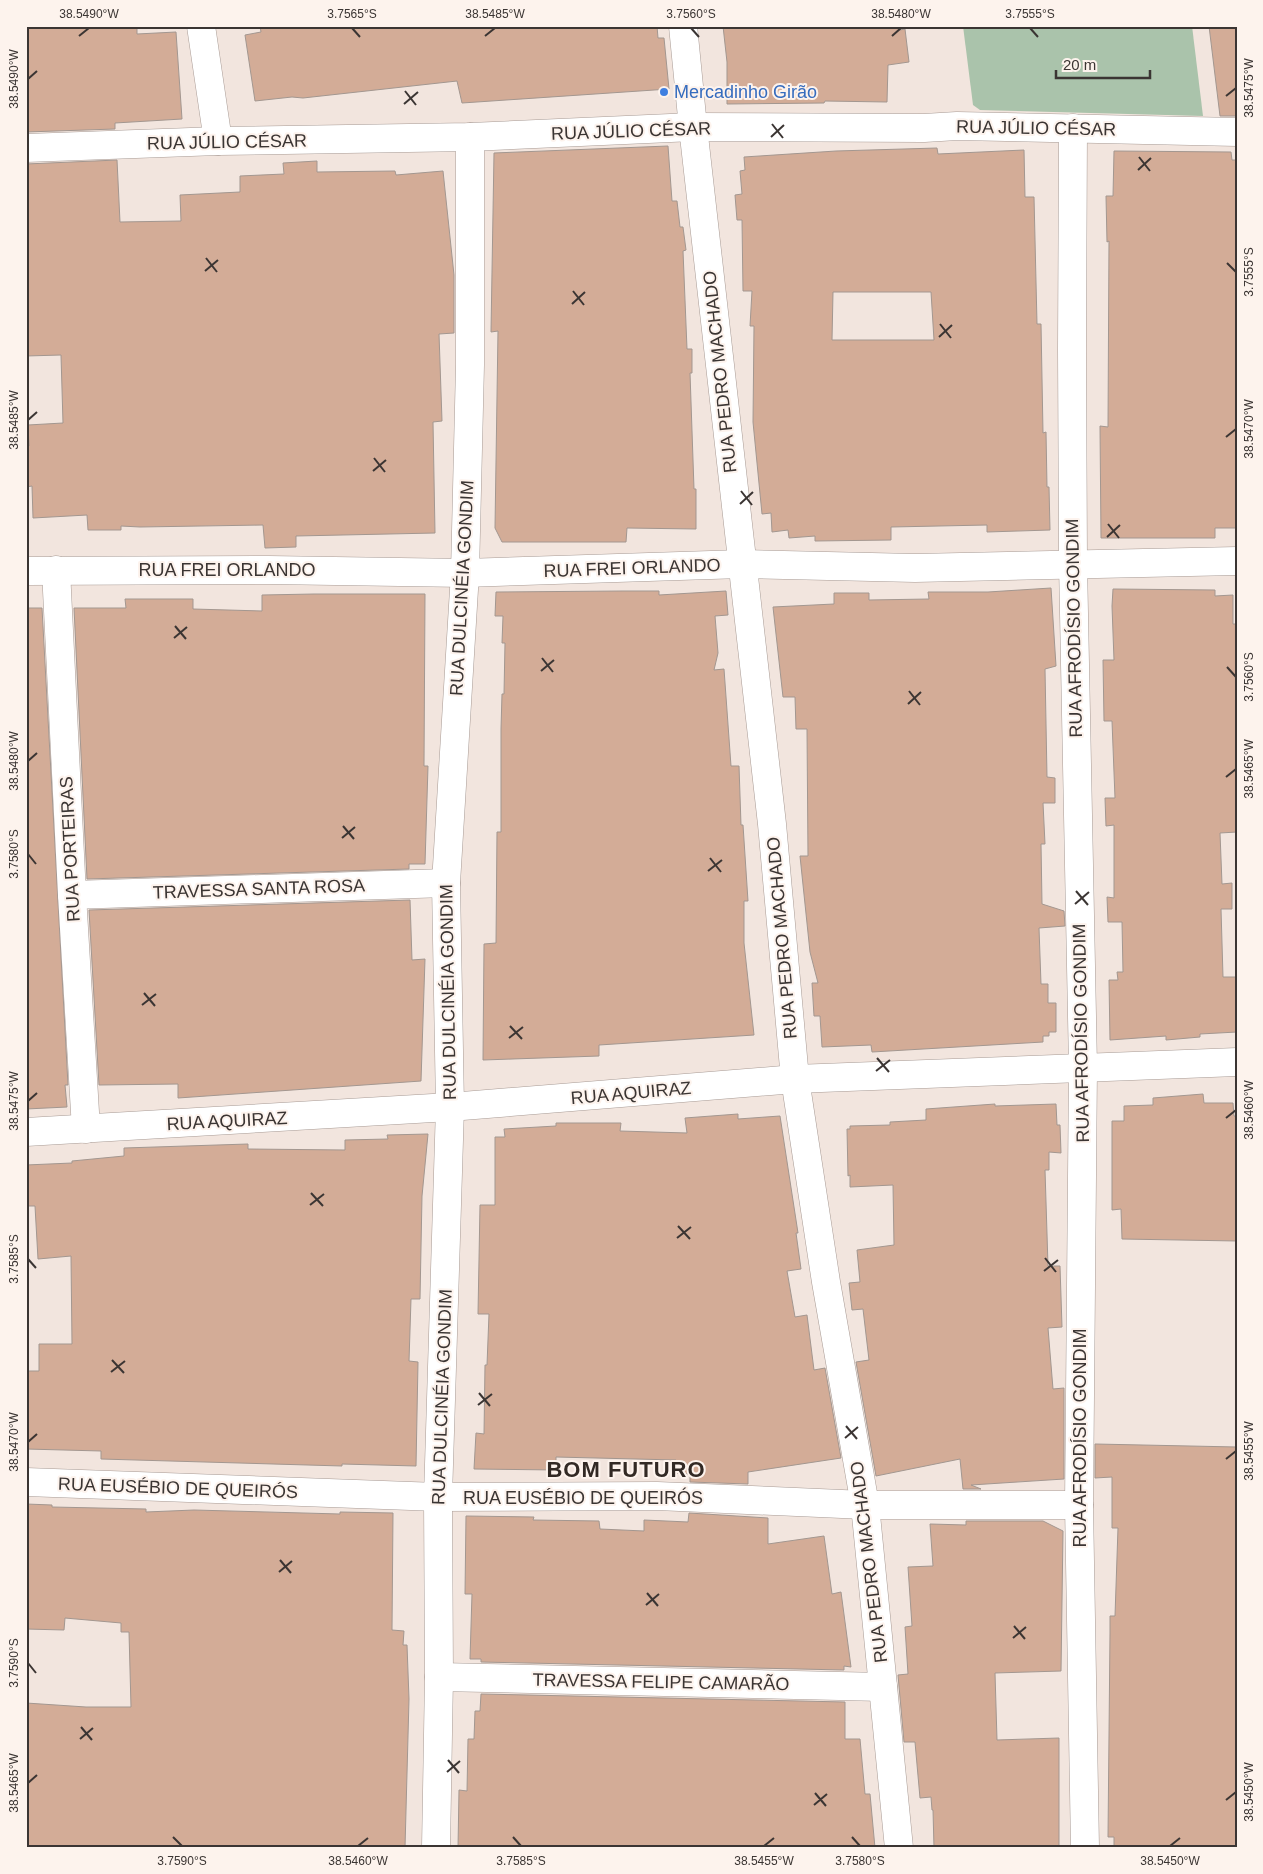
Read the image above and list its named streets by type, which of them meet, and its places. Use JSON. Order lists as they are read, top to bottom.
{
  "streets": {
    "street": [
      "RUA JÚLIO CÉSAR",
      "RUA PEDRO MACHADO",
      "RUA FREI ORLANDO",
      "RUA DULCINÉIA GONDIM",
      "RUA AFRODÍSIO GONDIM",
      "RUA PORTEIRAS",
      "TRAVESSA SANTA ROSA",
      "RUA AQUIRAZ",
      "RUA EUSÉBIO DE QUEIRÓS",
      "TRAVESSA FELIPE CAMARÃO"
    ]
  },
  "crossings": [
    ["RUA JÚLIO CÉSAR", "RUA PEDRO MACHADO"],
    ["RUA JÚLIO CÉSAR", "RUA DULCINÉIA GONDIM"],
    ["RUA JÚLIO CÉSAR", "RUA AFRODÍSIO GONDIM"],
    ["RUA PEDRO MACHADO", "RUA FREI ORLANDO"],
    ["RUA PEDRO MACHADO", "RUA AQUIRAZ"],
    ["RUA PEDRO MACHADO", "RUA EUSÉBIO DE QUEIRÓS"],
    ["RUA PEDRO MACHADO", "TRAVESSA FELIPE CAMARÃO"],
    ["RUA FREI ORLANDO", "RUA DULCINÉIA GONDIM"],
    ["RUA FREI ORLANDO", "RUA AFRODÍSIO GONDIM"],
    ["RUA FREI ORLANDO", "RUA PORTEIRAS"],
    ["RUA DULCINÉIA GONDIM", "TRAVESSA SANTA ROSA"],
    ["RUA DULCINÉIA GONDIM", "RUA AQUIRAZ"],
    ["RUA DULCINÉIA GONDIM", "RUA EUSÉBIO DE QUEIRÓS"],
    ["RUA DULCINÉIA GONDIM", "TRAVESSA FELIPE CAMARÃO"],
    ["RUA AFRODÍSIO GONDIM", "RUA AQUIRAZ"],
    ["RUA AFRODÍSIO GONDIM", "RUA EUSÉBIO DE QUEIRÓS"],
    ["RUA PORTEIRAS", "TRAVESSA SANTA ROSA"],
    ["RUA PORTEIRAS", "RUA AQUIRAZ"]
  ],
  "districts": ["BOM FUTURO"],
  "places": ["Mercadinho Girão"],
  "scale_bar": "20 m",
  "coordinates": [
    "38.5490°W",
    "3.7565°S",
    "38.5485°W",
    "3.7560°S",
    "38.5480°W",
    "3.7555°S",
    "38.5475°W",
    "38.5470°W",
    "38.5465°W",
    "3.7580°S",
    "38.5460°W",
    "3.7585°S",
    "38.5455°W",
    "3.7590°S",
    "38.5450°W"
  ]
}
